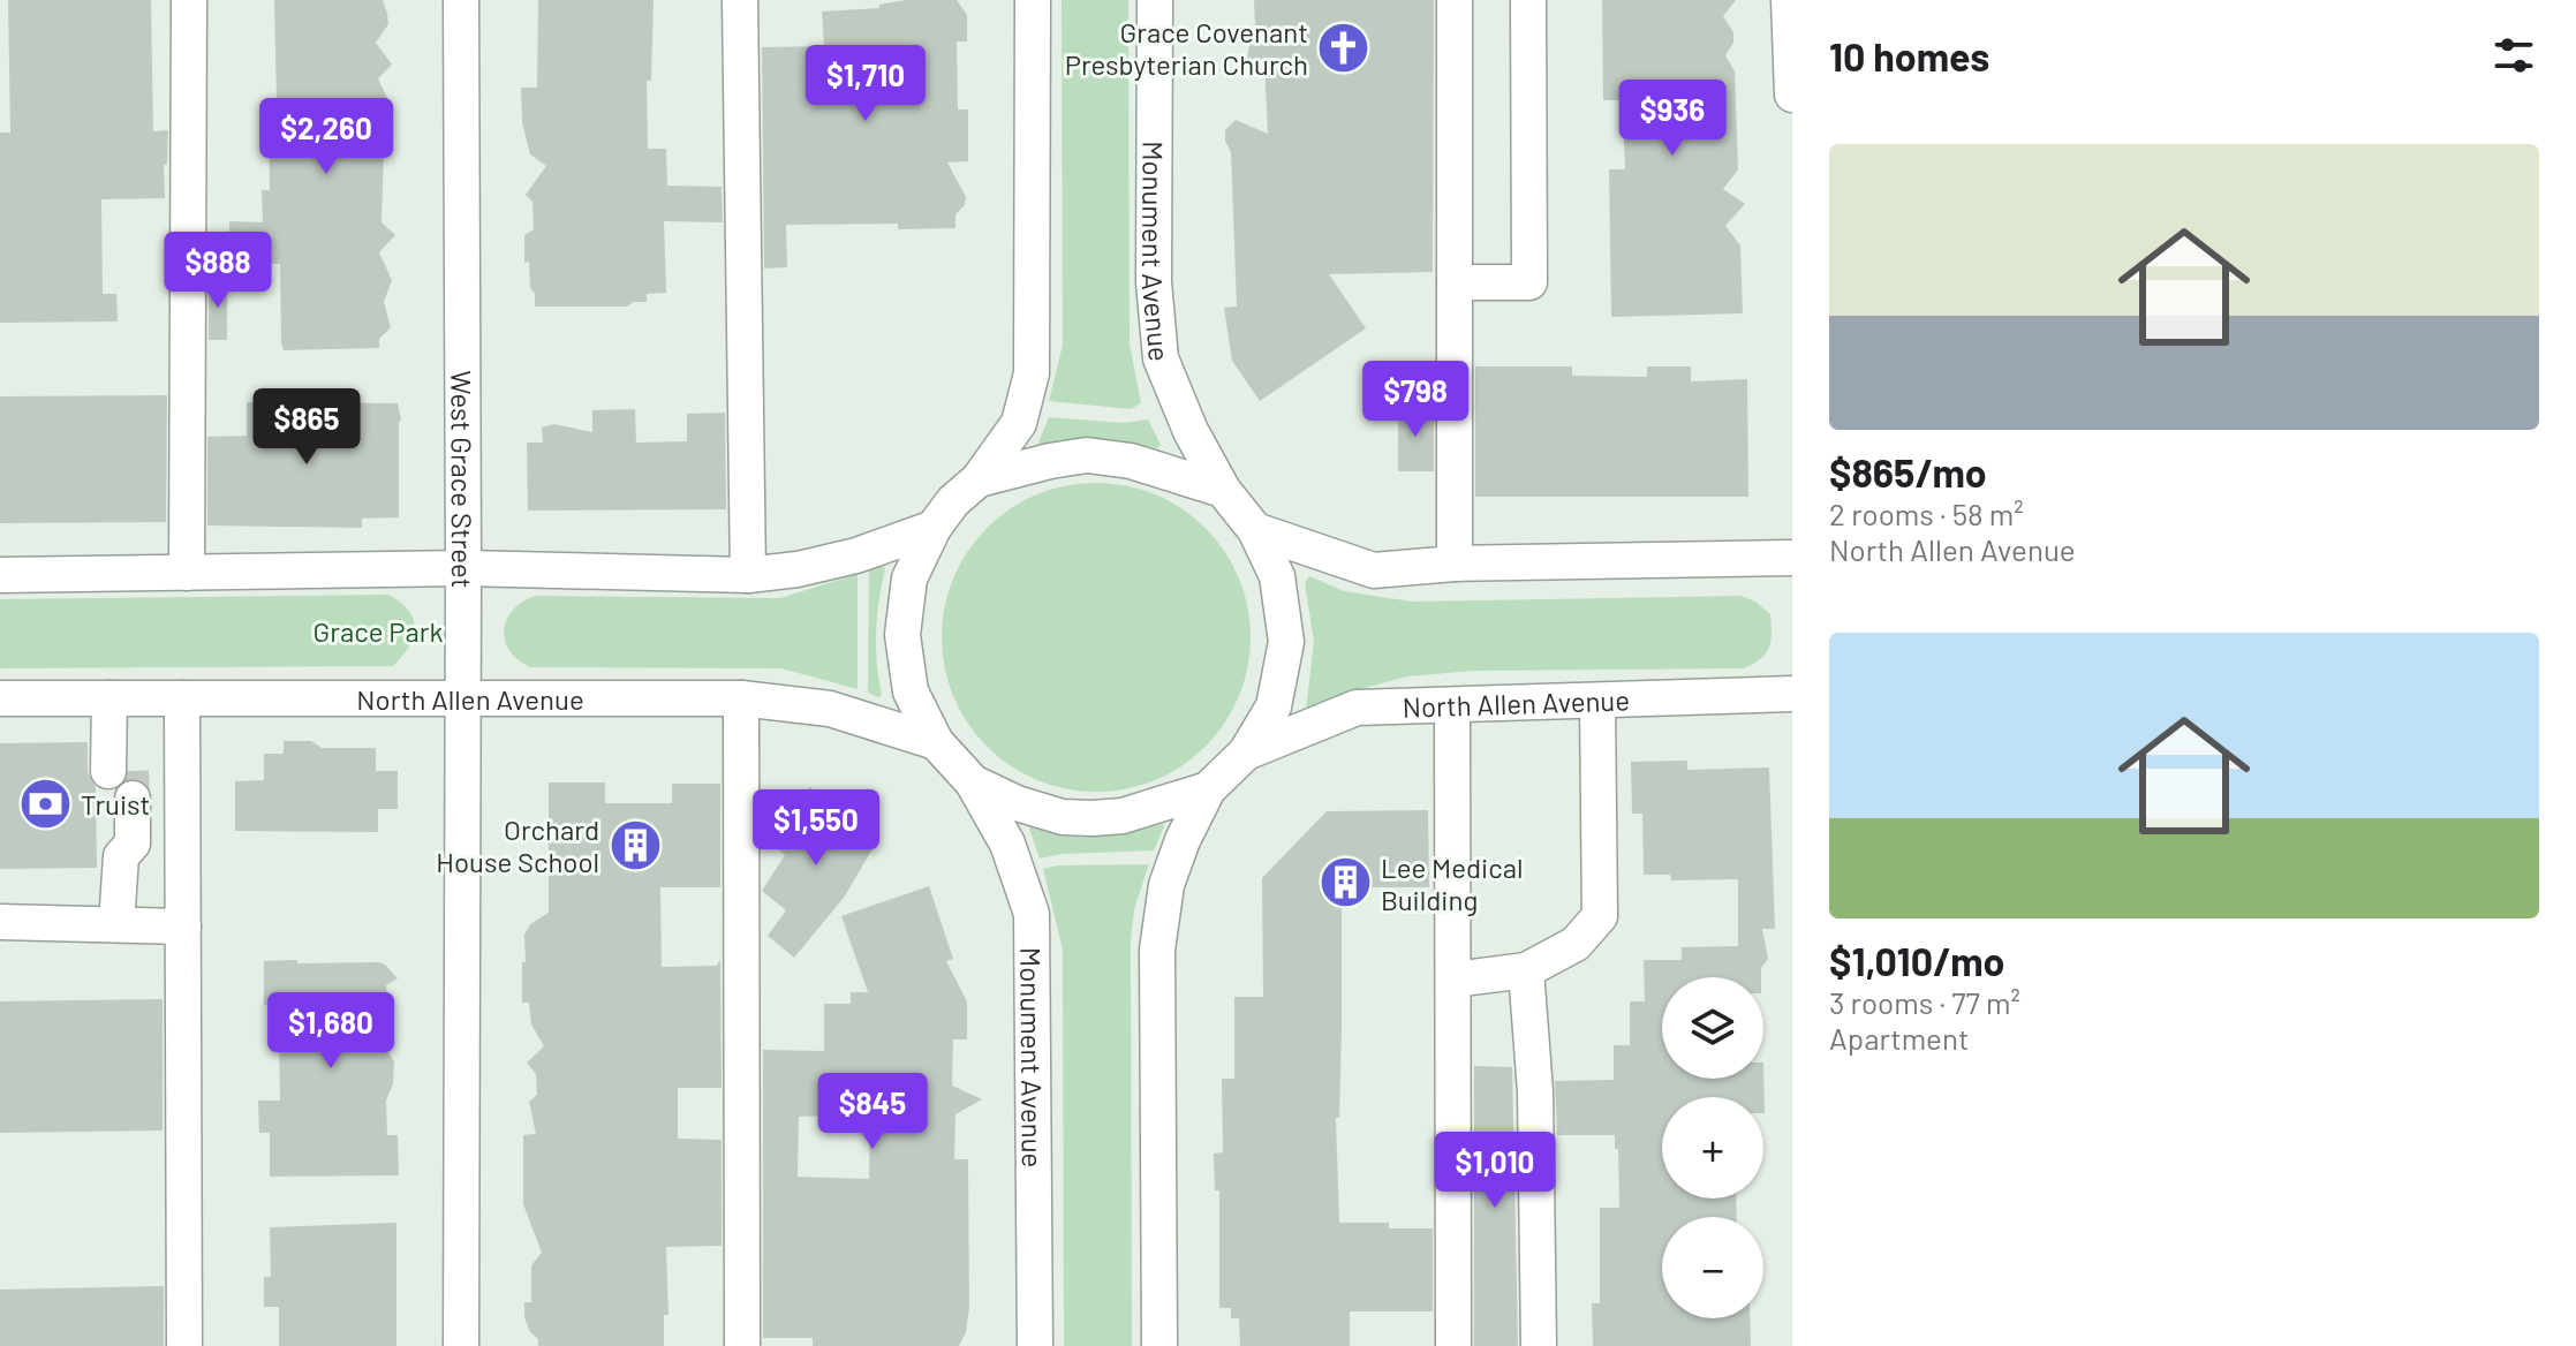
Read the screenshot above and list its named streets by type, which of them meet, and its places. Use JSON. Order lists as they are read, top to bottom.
{
  "streets": {
    "street": ["Monument Avenue", "West Grace Street", "North Allen Avenue"]
  },
  "crossings": [
    ["Monument Avenue", "North Allen Avenue"],
    ["West Grace Street", "North Allen Avenue"]
  ],
  "parks": ["Grace Park"],
  "places": {
    "church": ["Grace Covenant Presbyterian Church"],
    "bank": ["Truist"],
    "building": ["Orchard House School", "Lee Medical Building"]
  },
  "page": {
    "heading": "10 homes",
    "price": [
      "$1,710",
      "$936",
      "$2,260",
      "$888",
      "$798",
      "$865",
      "$1,550",
      "$1,680",
      "$845",
      "$1,010"
    ],
    "list": [
      {
        "name": "$865/mo",
        "note": "2 rooms · 58 m² · North Allen Avenue"
      },
      {
        "name": "$1,010/mo",
        "note": "3 rooms · 77 m² · Apartment"
      }
    ],
    "map_buttons": ["+", "−"]
  }
}
